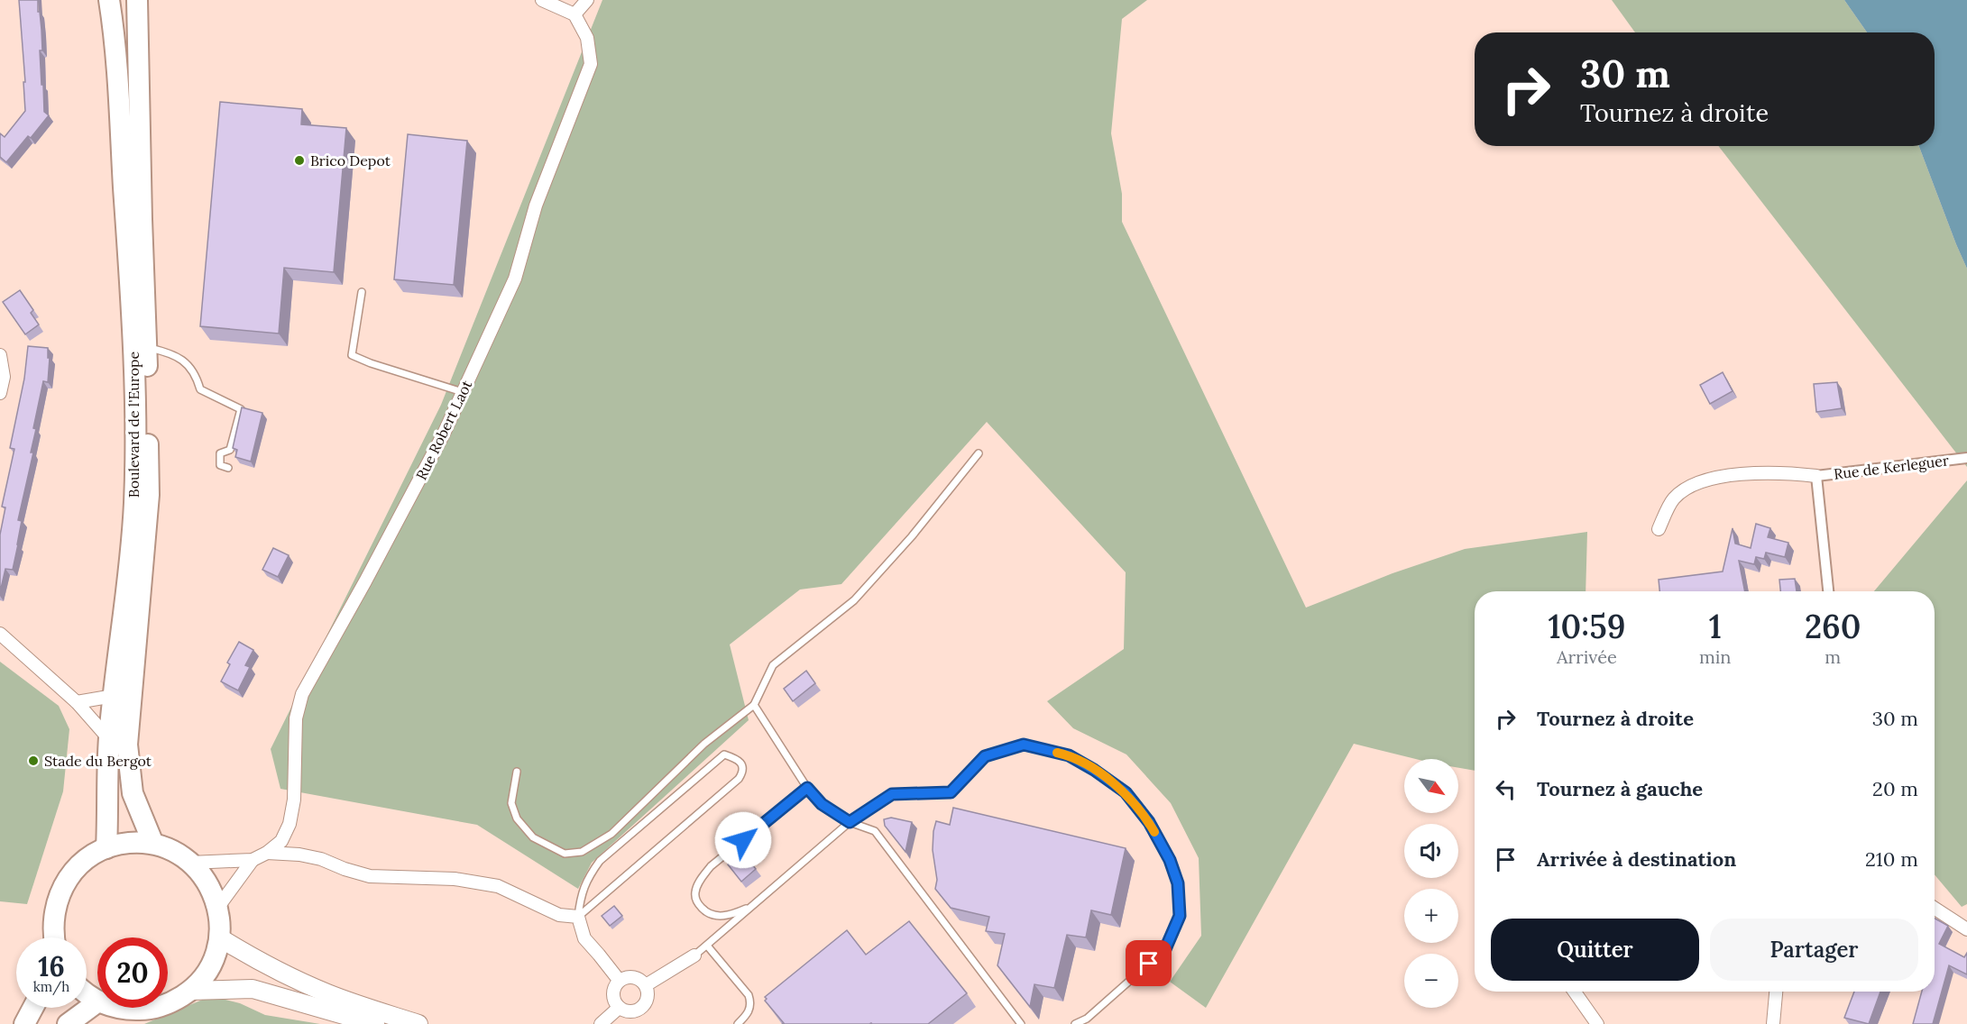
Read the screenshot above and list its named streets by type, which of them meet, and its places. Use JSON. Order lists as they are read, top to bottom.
{
  "streets": {
    "main road": ["Boulevard de l'Europe"],
    "street": ["Rue Robert Laot", "Rue de Kerleguer"]
  },
  "places": ["Brico Depot", "Stade du Bergot"],
  "north": "bottom right",
  "page": {
    "turn": ["30 m", "Tournez à droite"],
    "eta": [
      "10:59",
      "Arrivée",
      "1",
      "min",
      "260",
      "m"
    ],
    "list": [
      {
        "name": "Tournez à droite",
        "value": "30 m"
      },
      {
        "name": "Tournez à gauche",
        "value": "20 m"
      },
      {
        "name": "Arrivée à destination",
        "value": "210 m"
      }
    ],
    "map_buttons": ["+", "−"],
    "buttons": ["Quitter", "Partager"],
    "speed": "16 km/h",
    "limit": "20"
  }
}
